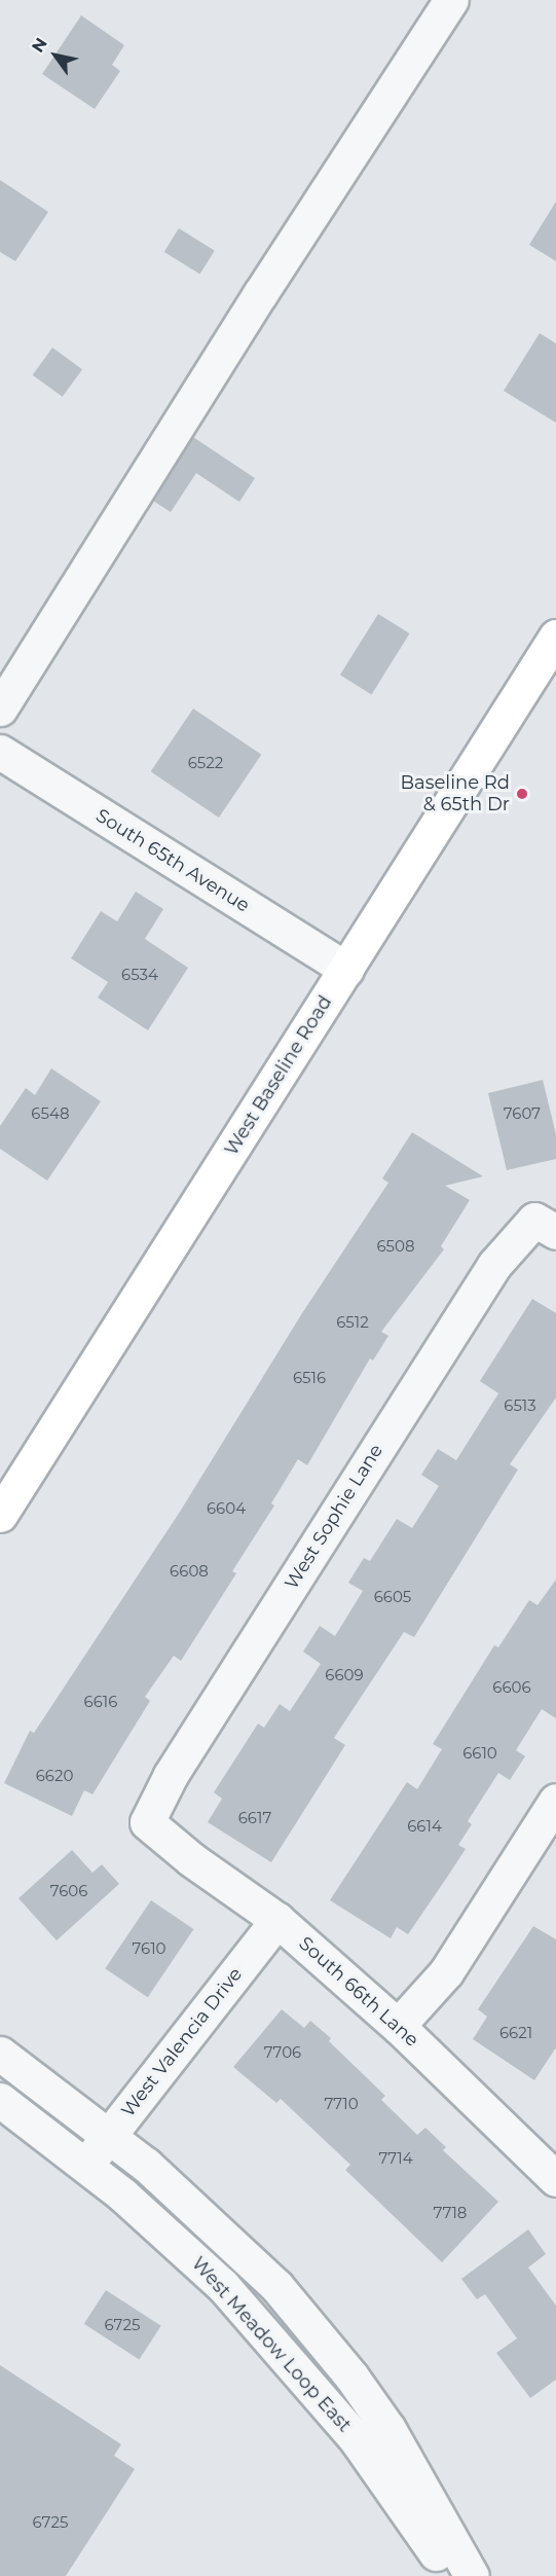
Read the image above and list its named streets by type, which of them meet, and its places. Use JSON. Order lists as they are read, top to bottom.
{
  "streets": {
    "main road": ["West Baseline Road"],
    "street": [
      "South 65th Avenue",
      "West Sophie Lane",
      "South 66th Lane",
      "West Valencia Drive",
      "West Meadow Loop East"
    ]
  },
  "crossings": [
    ["South 65th Avenue", "West Baseline Road"],
    ["West Sophie Lane", "South 66th Lane"],
    ["South 66th Lane", "West Valencia Drive"],
    ["West Valencia Drive", "West Meadow Loop East"]
  ],
  "places": ["Baseline Rd & 65th Dr"],
  "house_numbers": [
    "6522",
    "6534",
    "6548",
    "7607",
    "6508",
    "6512",
    "6516",
    "6513",
    "6604",
    "6608",
    "6605",
    "6609",
    "6606",
    "6616",
    "6610",
    "6620",
    "6617",
    "6614",
    "7606",
    "7610",
    "6621",
    "7706",
    "7710",
    "7714",
    "7718",
    "6725",
    "6725"
  ],
  "north": "top left"
}
